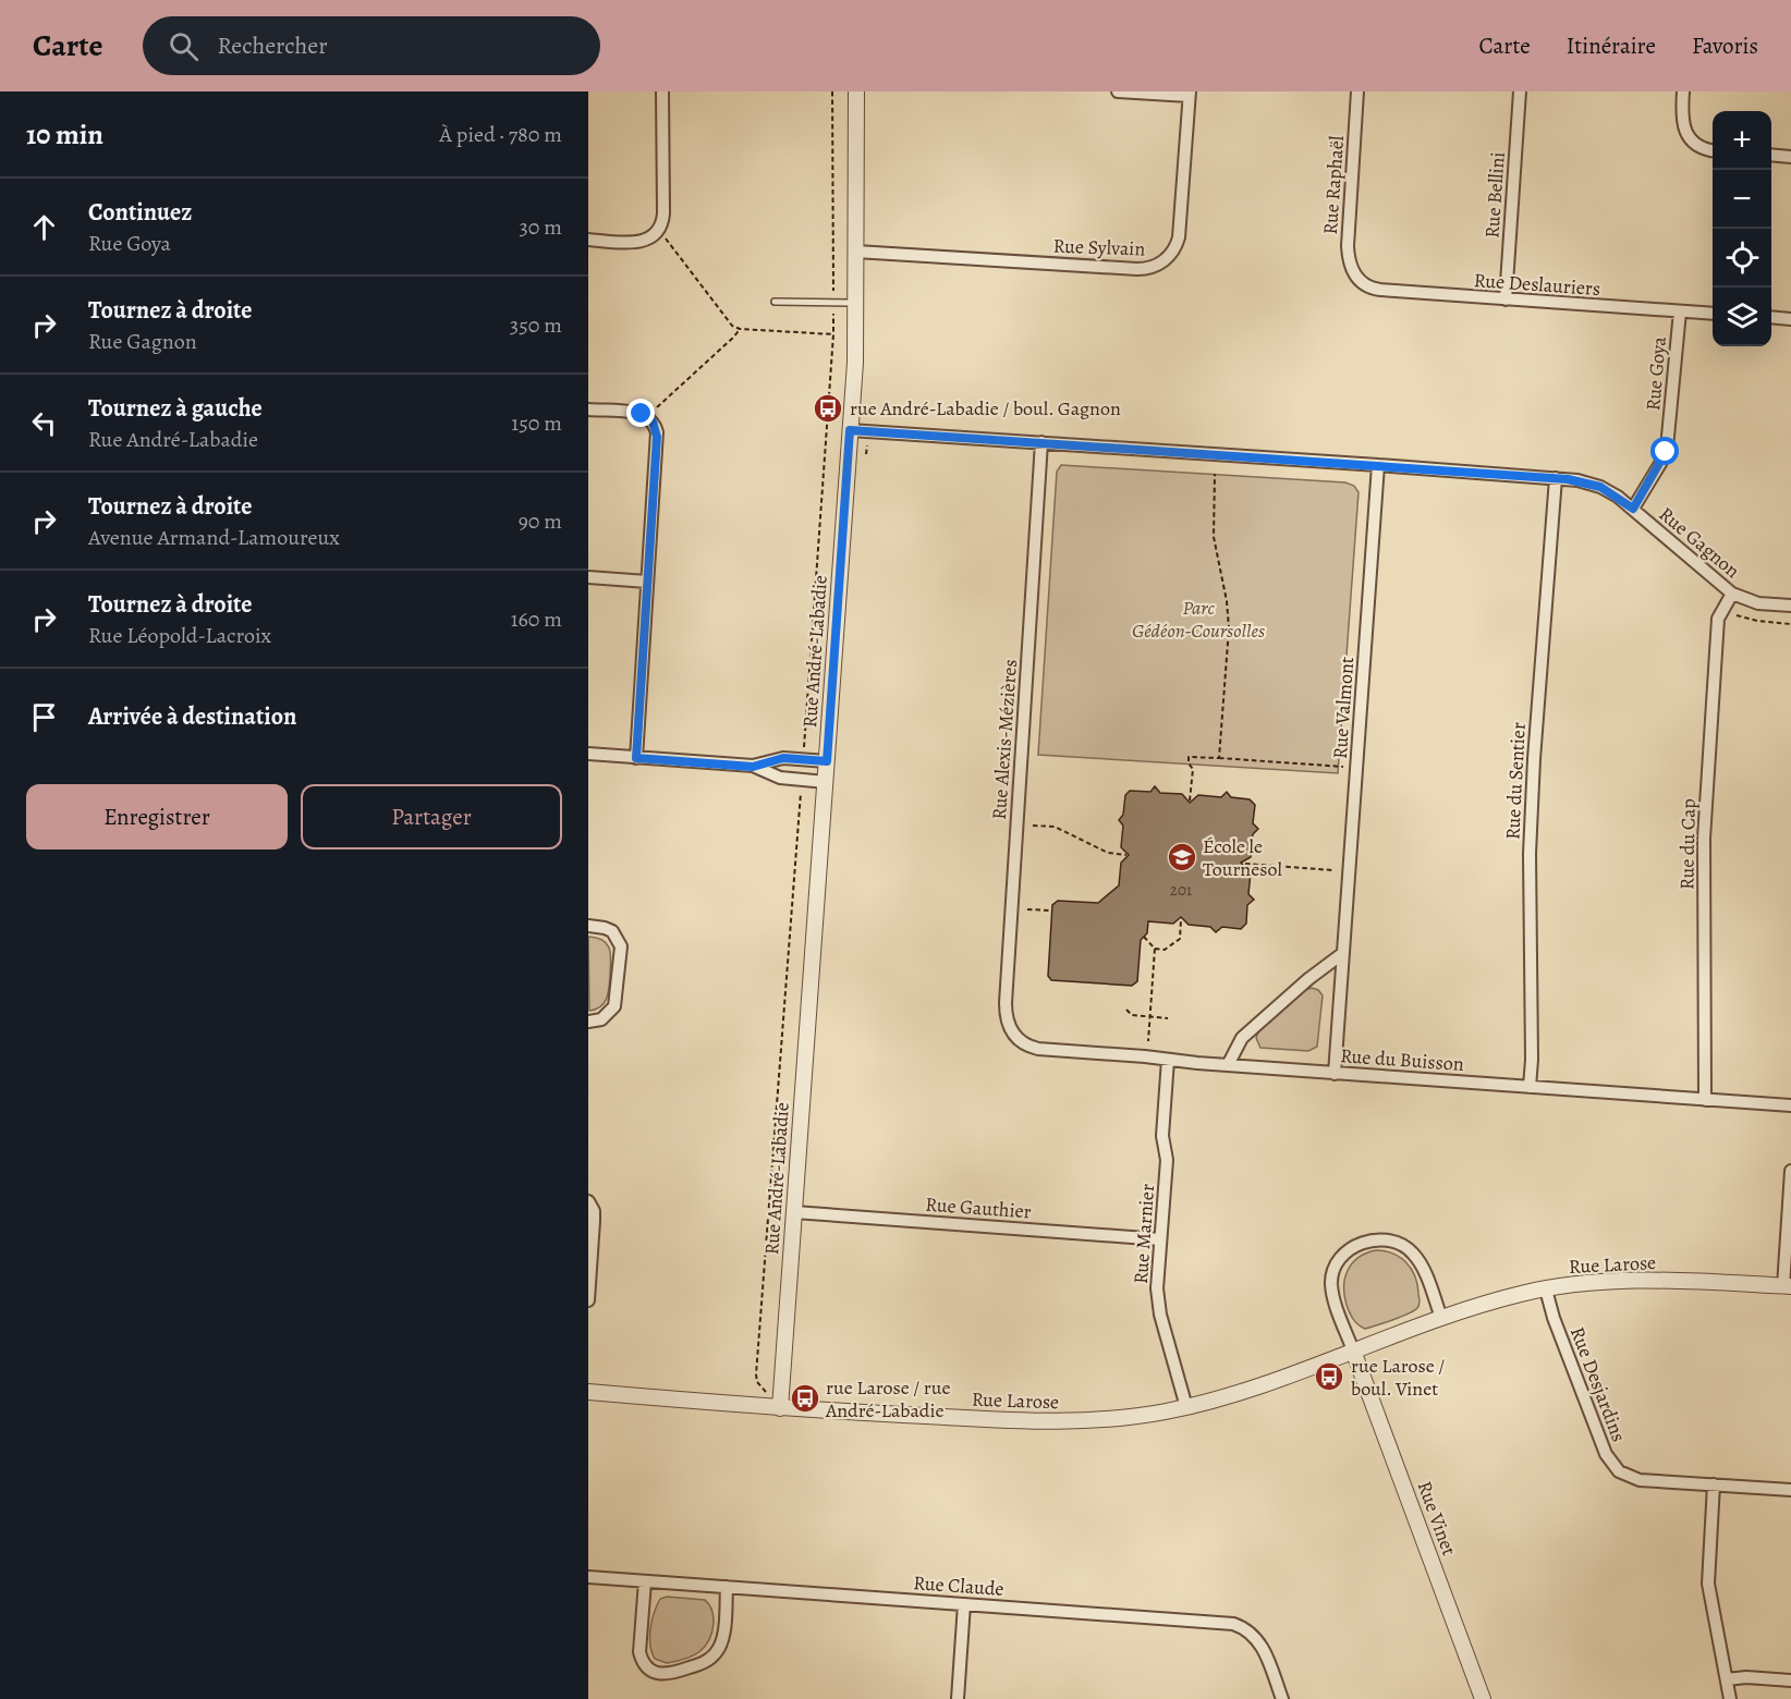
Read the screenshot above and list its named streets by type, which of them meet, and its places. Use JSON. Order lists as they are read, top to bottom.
{
  "streets": {
    "street": [
      "Rue Raphaël",
      "Rue Bellini",
      "Rue Sylvain",
      "Rue Deslauriers",
      "Rue Goya",
      "Rue Gagnon",
      "Rue André-Labadie",
      "Rue Valmont",
      "Rue Alexis-Mézières",
      "Rue du Sentier",
      "Rue du Cap",
      "Rue du Buisson",
      "Rue Gauthier",
      "Rue Marnier",
      "Rue Larose",
      "Rue Desjardins",
      "Rue Vinet",
      "Rue Claude"
    ]
  },
  "crossings": [
    ["Rue Raphaël", "Rue Deslauriers"],
    ["Rue Bellini", "Rue Deslauriers"],
    ["Rue Sylvain", "Rue André-Labadie"],
    ["Rue Deslauriers", "Rue Goya"],
    ["Rue Goya", "Rue Gagnon"],
    ["Rue Gagnon", "Rue André-Labadie"],
    ["Rue Gagnon", "Rue Valmont"],
    ["Rue Gagnon", "Rue Alexis-Mézières"],
    ["Rue Gagnon", "Rue du Sentier"],
    ["Rue Gagnon", "Rue du Cap"],
    ["Rue André-Labadie", "Rue Gauthier"],
    ["Rue André-Labadie", "Rue Larose"],
    ["Rue Valmont", "Rue du Buisson"],
    ["Rue Alexis-Mézières", "Rue du Buisson"],
    ["Rue du Sentier", "Rue du Buisson"],
    ["Rue du Cap", "Rue du Buisson"],
    ["Rue du Buisson", "Rue Marnier"],
    ["Rue Gauthier", "Rue Marnier"],
    ["Rue Marnier", "Rue Larose"],
    ["Rue Larose", "Rue Desjardins"],
    ["Rue Larose", "Rue Vinet"]
  ],
  "parks": ["Parc Gédéon-Coursolles"],
  "places": {
    "bus stop": ["rue André-Labadie / boul. Gagnon", "rue Larose / boul. Vinet", "rue Larose / rue André-Labadie"],
    "school or university": ["École le Tournesol"]
  },
  "house_numbers": ["201"],
  "page": {
    "header": "Carte",
    "search": "Rechercher",
    "nav": ["Carte", "Itinéraire", "Favoris"],
    "heading": ["10 min", "À pied · 780 m"],
    "map_buttons": ["+", "−"],
    "list": [
      ["Continuez", "Rue Goya", "30 m"],
      ["Tournez à droite", "Rue Gagnon", "350 m"],
      ["Tournez à gauche", "Rue André-Labadie", "150 m"],
      ["Tournez à droite", "Avenue Armand-Lamoureux", "90 m"],
      ["Tournez à droite", "Rue Léopold-Lacroix", "160 m"],
      "Arrivée à destination"
    ],
    "buttons": ["Enregistrer", "Partager"]
  }
}
